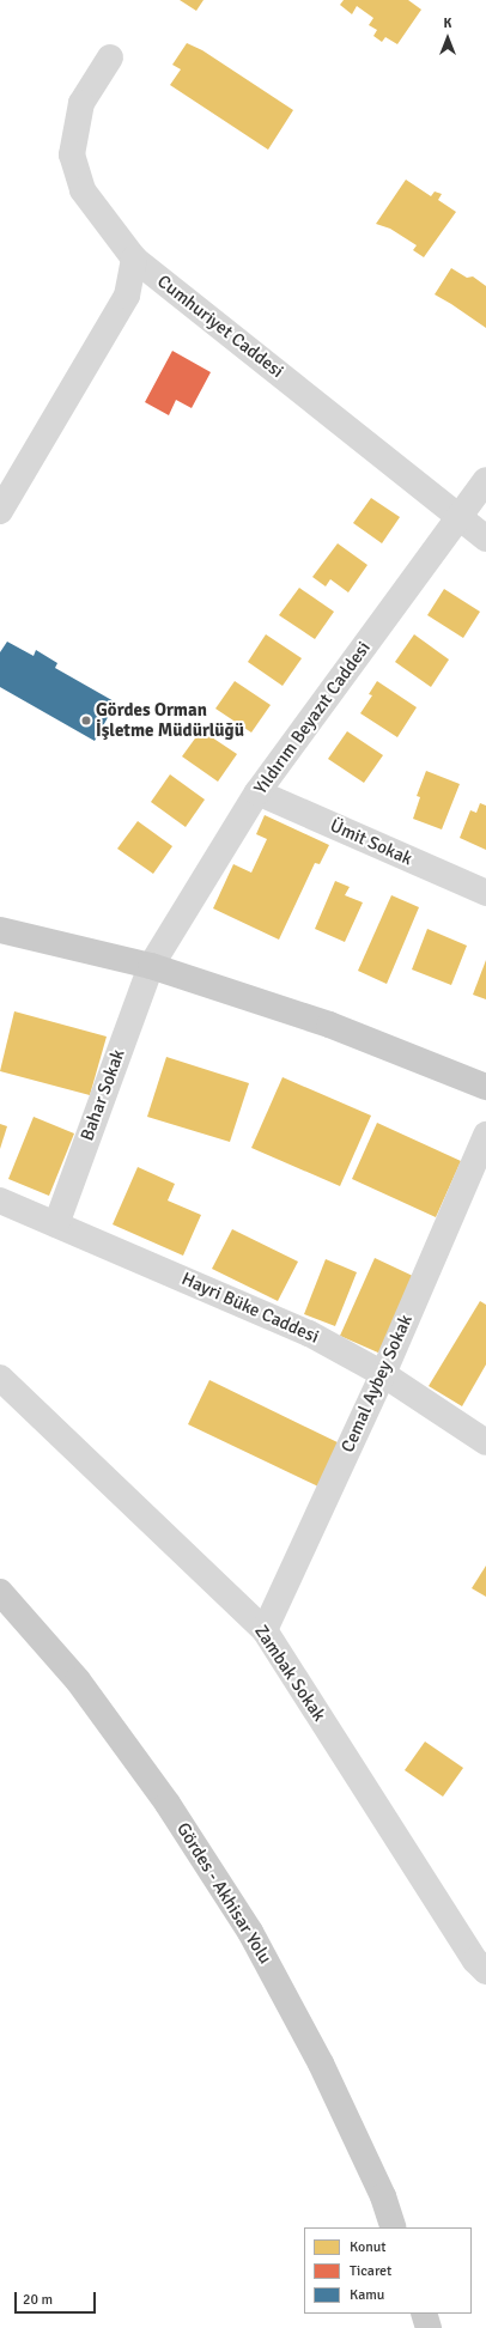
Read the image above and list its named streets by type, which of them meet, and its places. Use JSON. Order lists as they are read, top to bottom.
{
  "streets": {
    "main road": ["Gördes - Akhisar Yolu"],
    "street": [
      "Cumhuriyet Caddesi",
      "Yıldırım Beyazıt Caddesi",
      "Ümit Sokak",
      "Bahar Sokak",
      "Hayri Büke Caddesi",
      "Cemal Aybey Sokak",
      "Zambak Sokak"
    ]
  },
  "crossings": [
    ["Cumhuriyet Caddesi", "Yıldırım Beyazıt Caddesi"],
    ["Yıldırım Beyazıt Caddesi", "Ümit Sokak"],
    ["Yıldırım Beyazıt Caddesi", "Bahar Sokak"],
    ["Bahar Sokak", "Hayri Büke Caddesi"],
    ["Hayri Büke Caddesi", "Cemal Aybey Sokak"],
    ["Cemal Aybey Sokak", "Zambak Sokak"]
  ],
  "places": ["Gördes Orman İşletme Müdürlüğü"],
  "legend": ["Konut", "Ticaret", "Kamu"],
  "scale_bar": "20 m",
  "north": "top"
}
